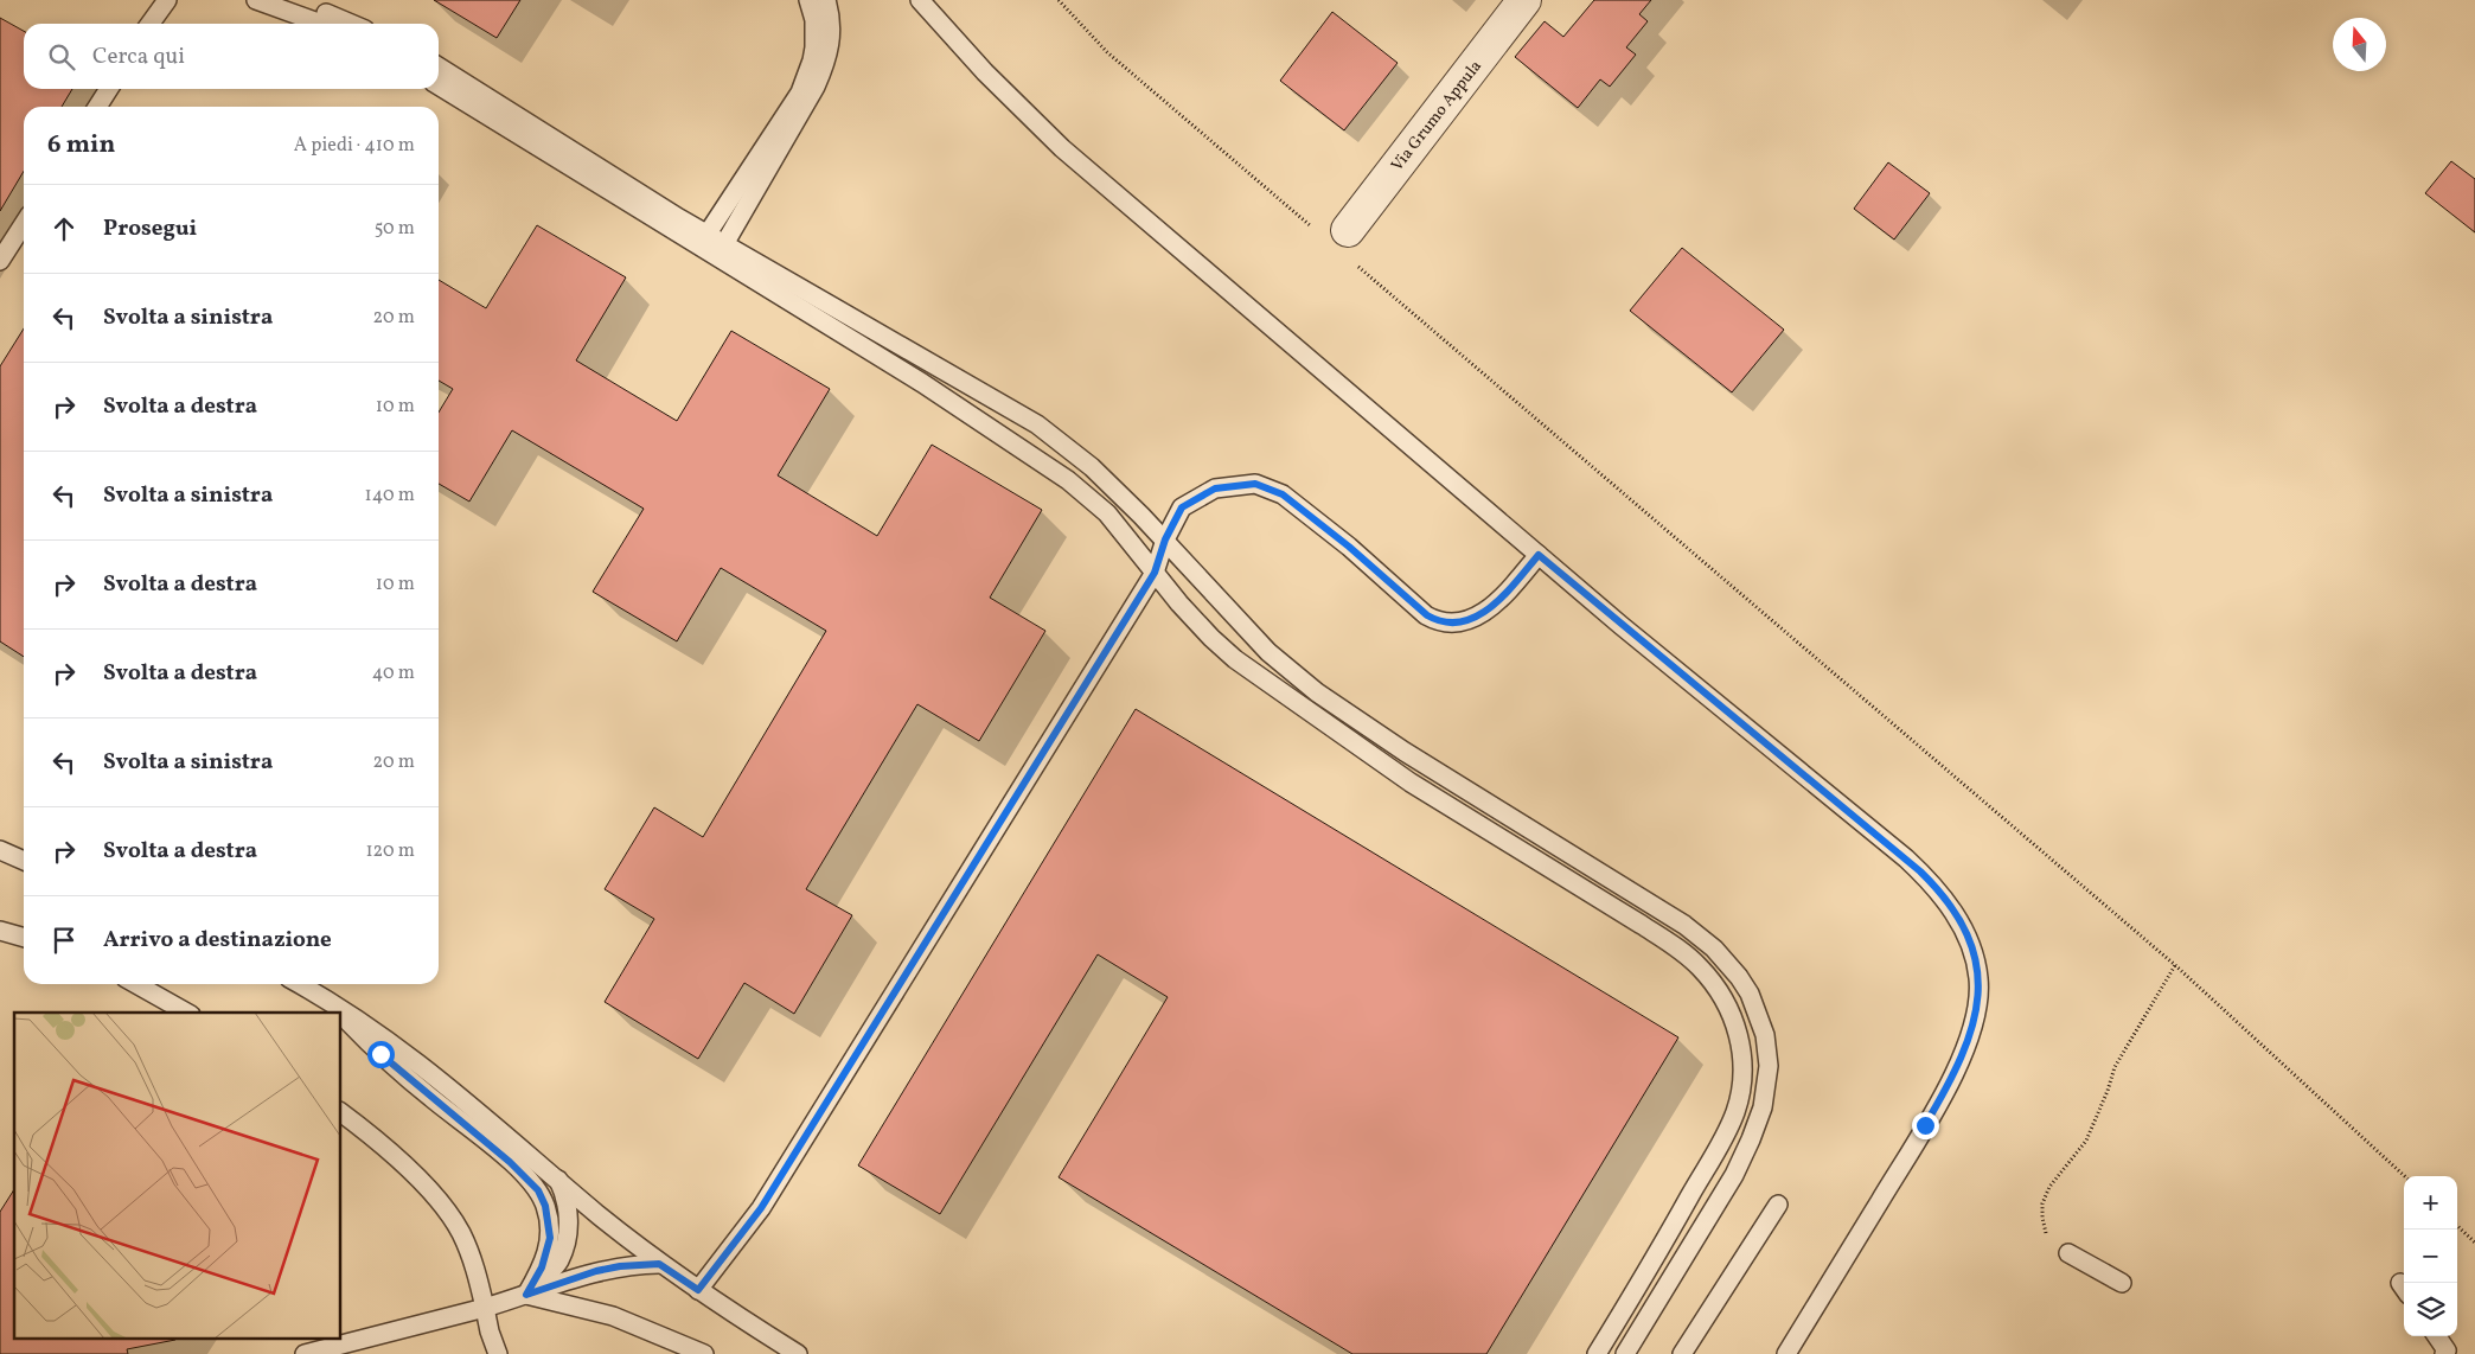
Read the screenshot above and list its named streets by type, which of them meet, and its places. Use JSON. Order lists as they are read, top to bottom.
{
  "streets": {
    "street": ["Via Grumo Appula"]
  },
  "north": "top",
  "page": {
    "search": "Cerca qui",
    "heading": ["6 min", "A piedi · 410 m"],
    "list": [
      ["Prosegui", "50 m"],
      ["Svolta a sinistra", "20 m"],
      ["Svolta a destra", "10 m"],
      ["Svolta a sinistra", "140 m"],
      ["Svolta a destra", "10 m"],
      ["Svolta a destra", "40 m"],
      ["Svolta a sinistra", "20 m"],
      ["Svolta a destra", "120 m"],
      "Arrivo a destinazione"
    ],
    "map_buttons": ["+", "−"]
  }
}
